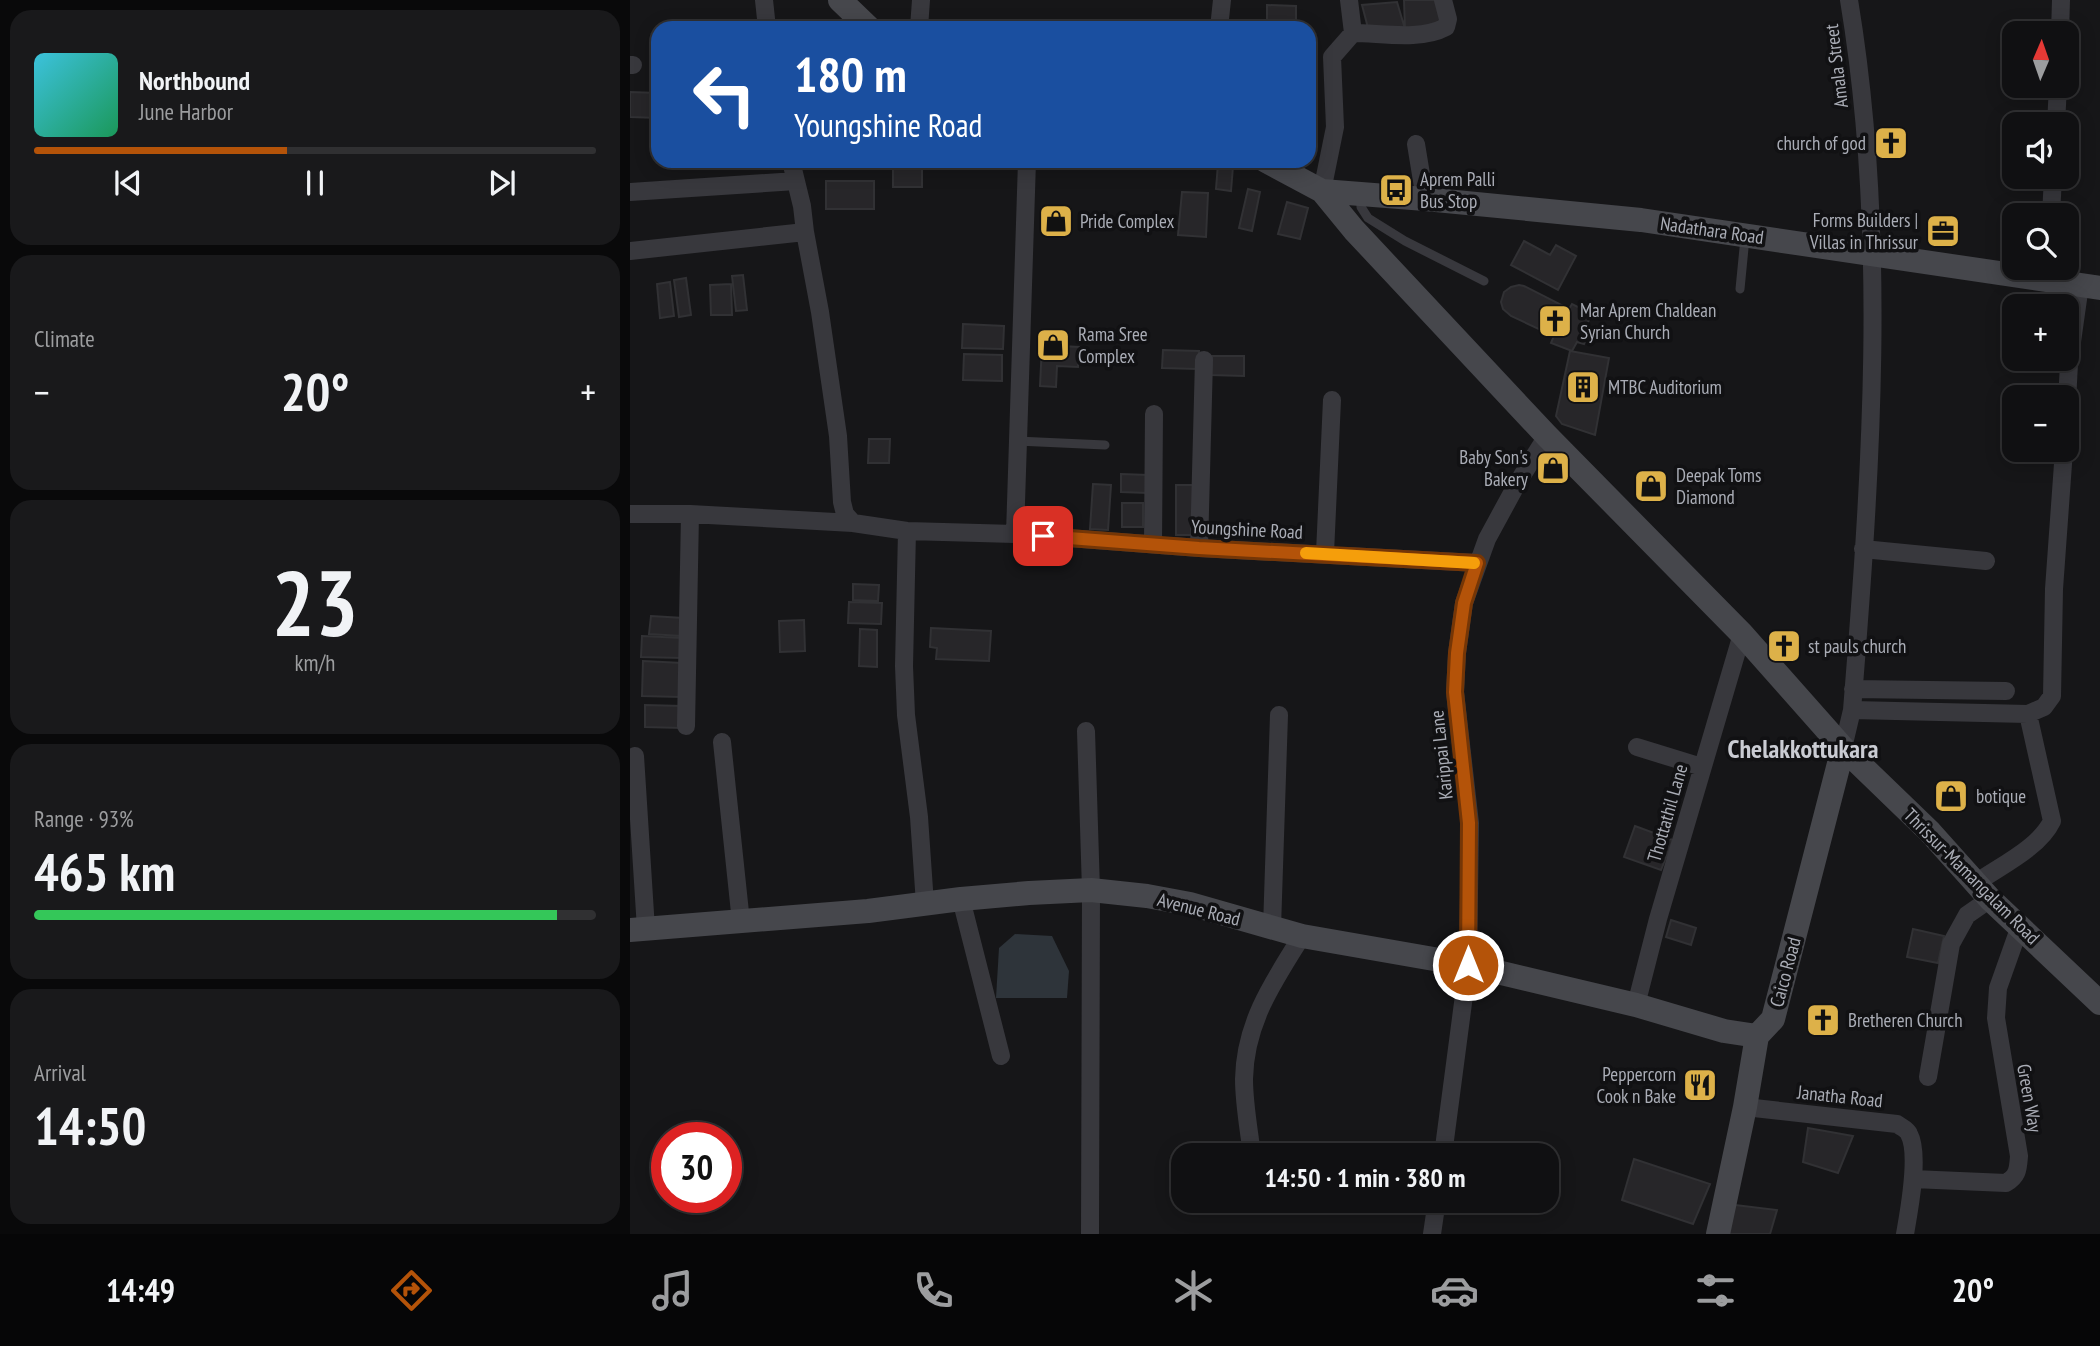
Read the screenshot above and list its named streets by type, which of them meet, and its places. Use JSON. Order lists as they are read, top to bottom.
{
  "streets": {
    "main road": [
      "Nadathara Road",
      "Thrissur-Mamangalam Road",
      "Avenue Road",
      "Caico Road"
    ],
    "street": [
      "Amala Street",
      "Youngshine Road",
      "Karippai Lane",
      "Thottathil Lane",
      "Janatha Road",
      "Green Way"
    ]
  },
  "crossings": [
    ["Amala Street", "Nadathara Road"],
    ["Amala Street", "Thrissur-Mamangalam Road"],
    ["Amala Street", "Caico Road"],
    ["Nadathara Road", "Thrissur-Mamangalam Road"],
    ["Youngshine Road", "Karippai Lane"],
    ["Karippai Lane", "Thrissur-Mamangalam Road"],
    ["Karippai Lane", "Avenue Road"],
    ["Thottathil Lane", "Thrissur-Mamangalam Road"],
    ["Thottathil Lane", "Avenue Road"],
    ["Thrissur-Mamangalam Road", "Caico Road"],
    ["Thrissur-Mamangalam Road", "Green Way"],
    ["Avenue Road", "Caico Road"],
    ["Caico Road", "Janatha Road"],
    ["Janatha Road", "Green Way"]
  ],
  "districts": ["Chelakkottukara"],
  "places": {
    "church": [
      "church of god",
      "Mar Aprem Chaldean Syrian Church",
      "st pauls church",
      "Bretheren Church"
    ],
    "bus stop": ["Aprem Palli Bus Stop"],
    "shop": [
      "Pride Complex",
      "Rama Sree Complex",
      "Baby Son's Bakery",
      "Deepak Toms Diamond",
      "botique"
    ],
    "office": ["Forms Builders | Villas in Thrissur"],
    "building": ["MTBC Auditorium"],
    "restaurant": ["Peppercorn Cook n Bake"]
  },
  "north": "top",
  "page": {
    "map_buttons": ["+", "−"],
    "turn": ["180 m", "Youngshine Road"],
    "song": ["Northbound", "June Harbor"],
    "tile": [
      "Climate",
      ["23", "km/h"],
      ["Range · 93%", "465 km"],
      ["Arrival", "14:50"]
    ],
    "heat": ["−", "20°", "+"],
    "limit": "30",
    "trip": "14:50 · 1 min · 380 m",
    "tabs": ["14:49", "20°"]
  }
}
